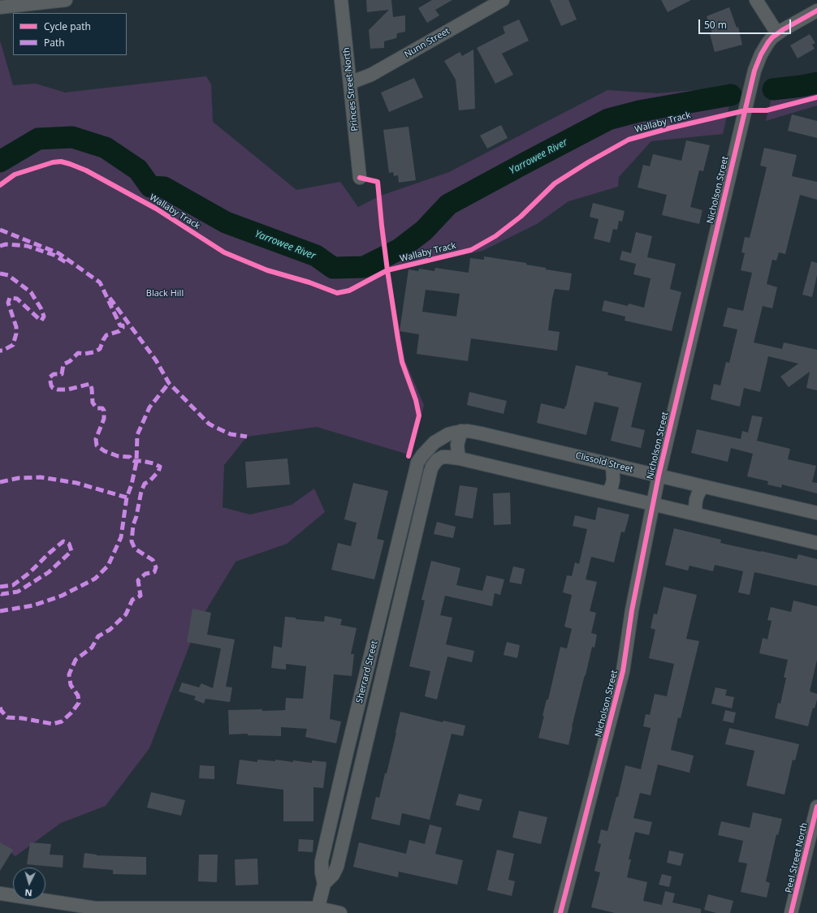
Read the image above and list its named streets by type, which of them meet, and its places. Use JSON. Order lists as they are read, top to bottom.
{
  "streets": {
    "street": [
      "Nunn Street",
      "Princes Street North",
      "Nicholson Street",
      "Clissold Street",
      "Sherrard Street",
      "Peel Street North"
    ],
    "cycle path": ["Wallaby Track"]
  },
  "crossings": [
    ["Nunn Street", "Princes Street North"],
    ["Nicholson Street", "Clissold Street"],
    ["Clissold Street", "Sherrard Street"]
  ],
  "water": ["Yarrowee River"],
  "parks": ["Black Hill"],
  "legend": ["Cycle path", "Path"],
  "scale_bar": "50 m",
  "north": "bottom"
}
